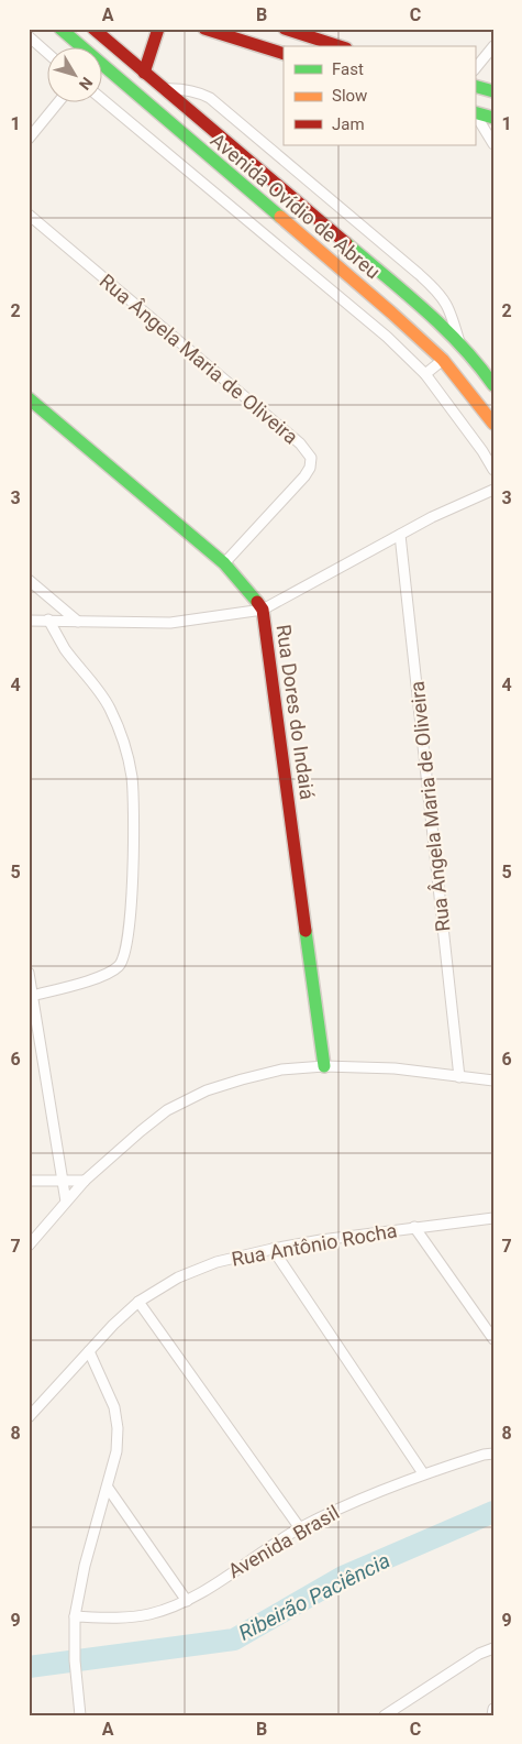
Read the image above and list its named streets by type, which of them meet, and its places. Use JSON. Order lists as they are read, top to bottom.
{
  "streets": {
    "main road": ["Avenida Ovídio de Abreu", "Rua Dores do Indaiá"],
    "street": ["Rua Ângela Maria de Oliveira", "Rua Antônio Rocha", "Avenida Brasil"]
  },
  "crossings": [
    ["Rua Ângela Maria de Oliveira", "Rua Dores do Indaiá"]
  ],
  "water": ["Ribeirão Paciência"],
  "legend": ["Fast", "Slow", "Jam"],
  "north": "bottom right",
  "grid": {
    "columns": ["A", "B", "C"],
    "rows": [
      "1",
      "2",
      "3",
      "4",
      "5",
      "6",
      "7",
      "8",
      "9"
    ]
  }
}
